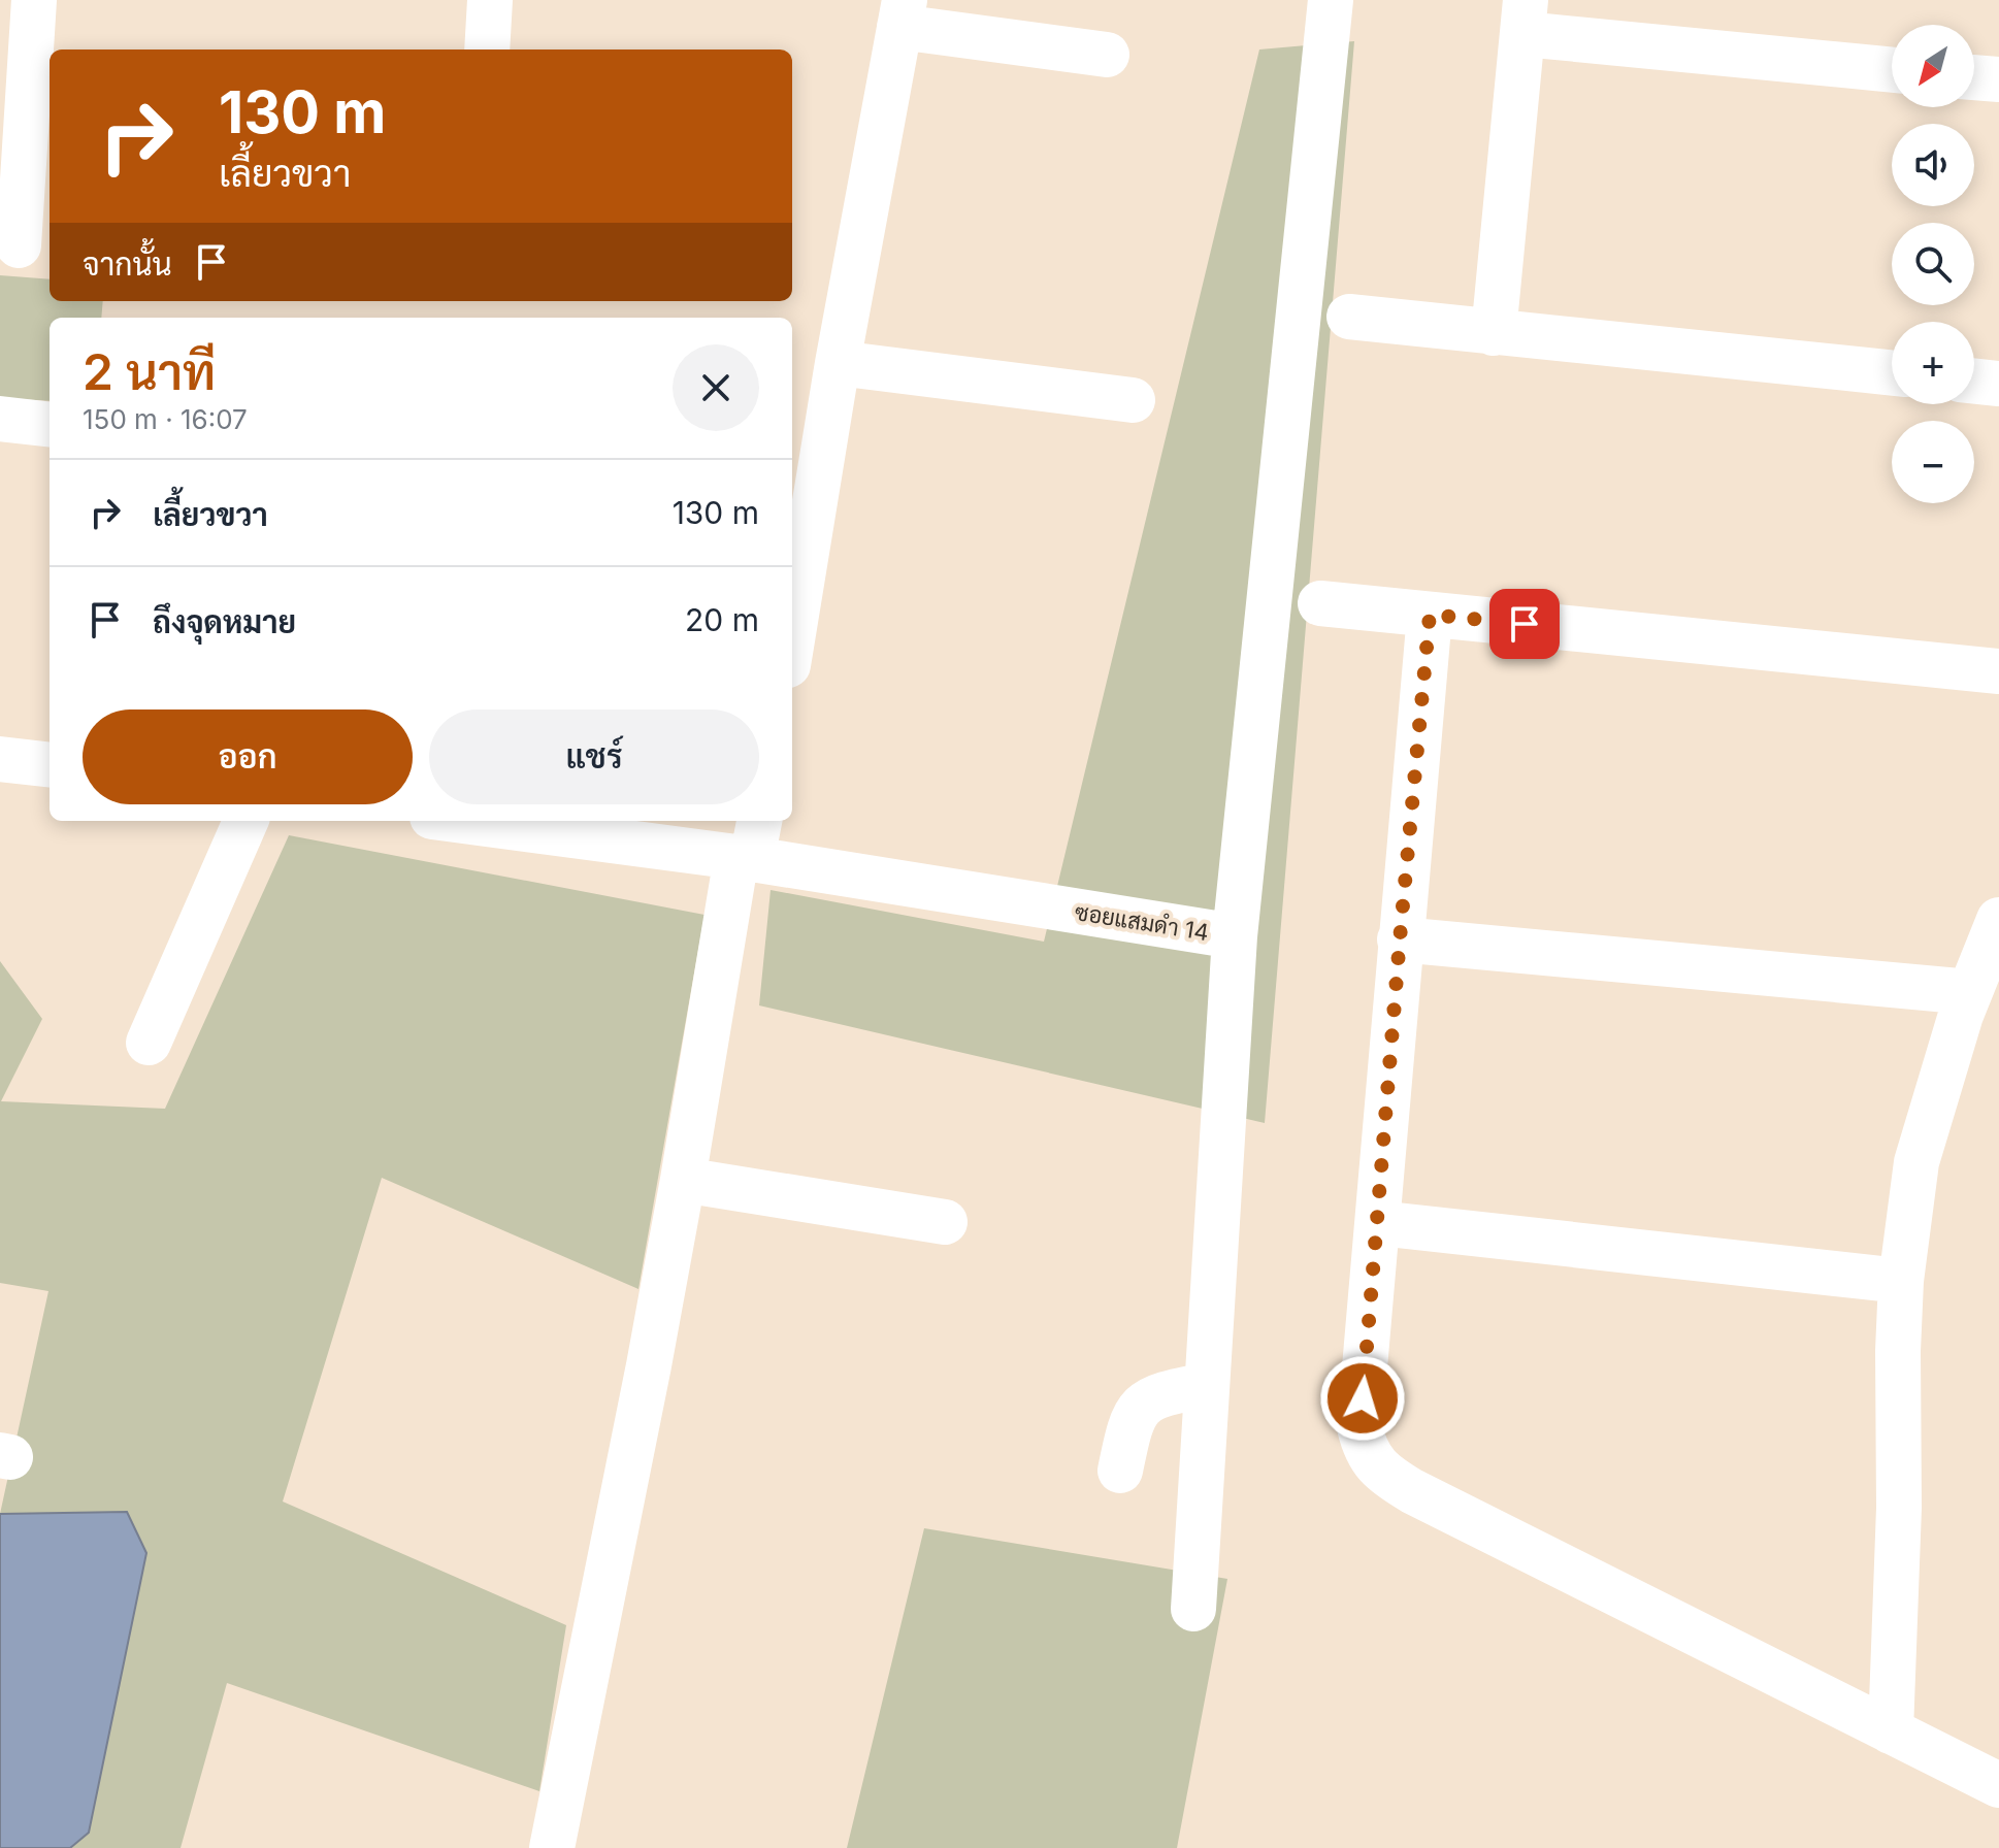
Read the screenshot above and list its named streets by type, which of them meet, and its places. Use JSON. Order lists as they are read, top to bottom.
{
  "streets": {
    "street": ["ซอยแสมดำ 14"]
  },
  "north": "bottom left",
  "page": {
    "map_buttons": ["+", "−"],
    "turn": ["130 m", "เลี้ยวขวา"],
    "then": "จากนั้น",
    "heading": ["2 นาที", "150 m · 16:07"],
    "list": [
      {
        "name": "เลี้ยวขวา",
        "value": "130 m"
      },
      {
        "name": "ถึงจุดหมาย",
        "value": "20 m"
      }
    ],
    "buttons": ["ออก", "แชร์"]
  }
}
